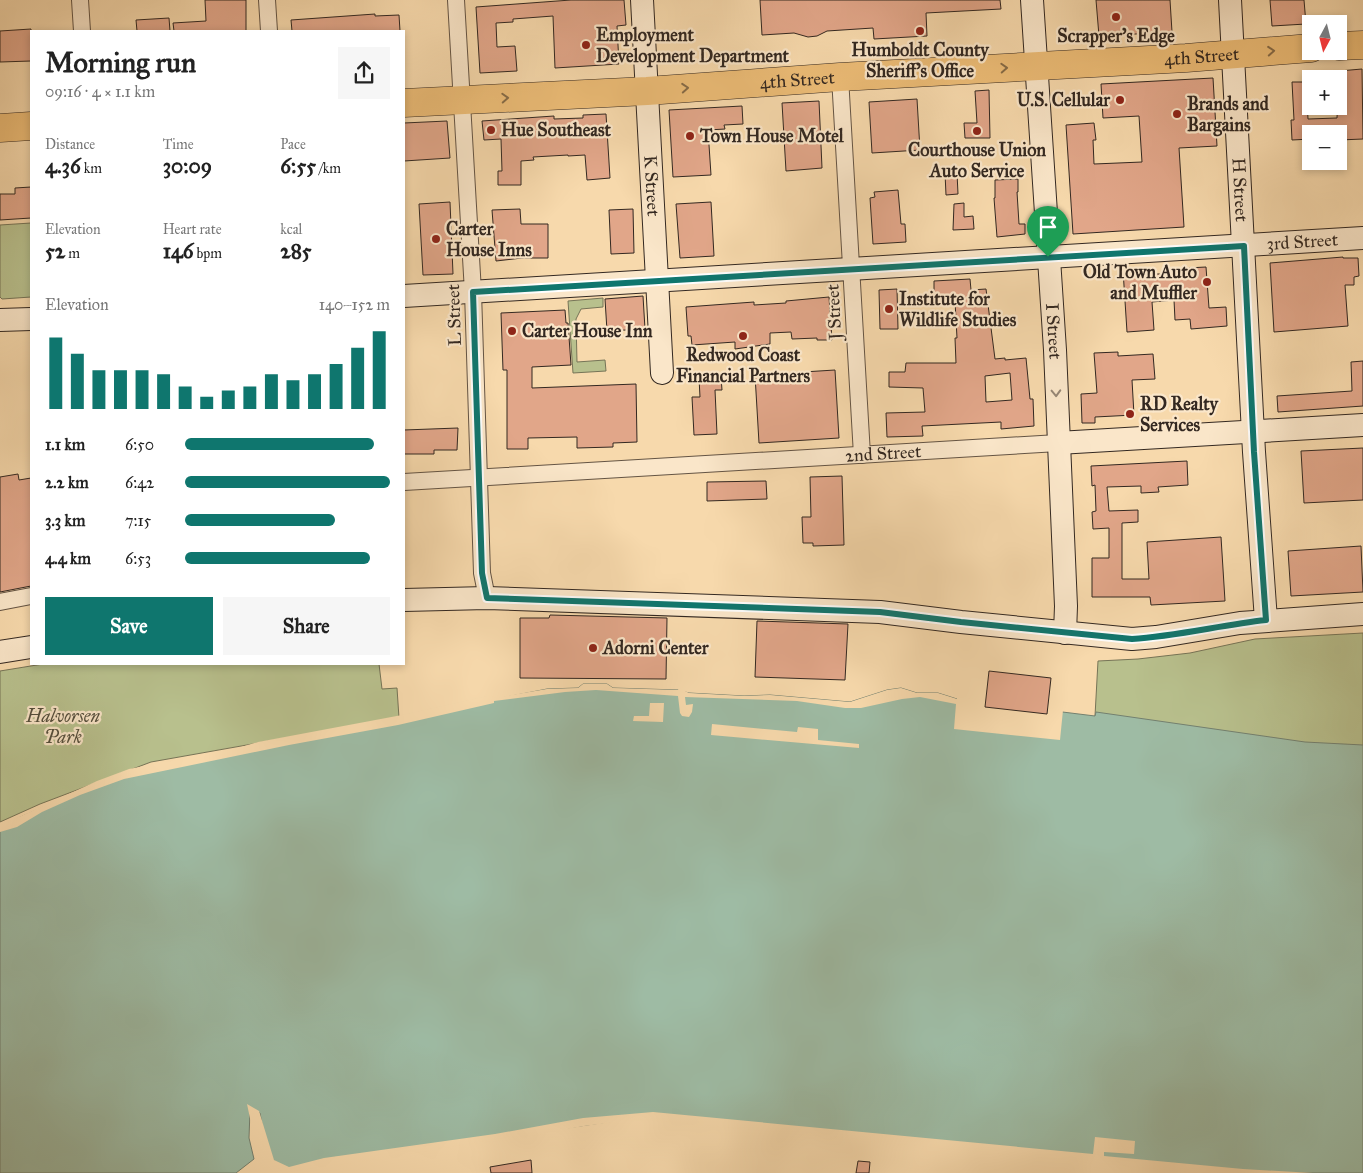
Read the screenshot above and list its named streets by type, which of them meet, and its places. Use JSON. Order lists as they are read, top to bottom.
{
  "streets": {
    "highway": ["4th Street"],
    "street": [
      "K Street",
      "H Street",
      "3rd Street",
      "J Street",
      "L Street",
      "I Street",
      "2nd Street"
    ]
  },
  "crossings": [
    ["4th Street", "K Street"],
    ["4th Street", "H Street"],
    ["4th Street", "J Street"],
    ["4th Street", "L Street"],
    ["4th Street", "I Street"],
    ["K Street", "3rd Street"],
    ["H Street", "3rd Street"],
    ["H Street", "2nd Street"],
    ["3rd Street", "J Street"],
    ["3rd Street", "L Street"],
    ["3rd Street", "I Street"],
    ["J Street", "2nd Street"],
    ["L Street", "2nd Street"],
    ["I Street", "2nd Street"]
  ],
  "one_way": ["4th Street"],
  "parks": ["Halvorsen Park"],
  "places": [
    "Scrapper's Edge",
    "Humboldt County Sheriff's Office",
    "Employment Development Department",
    "U.S. Cellular",
    "Brands and Bargains",
    "Hue Southeast",
    "Courthouse Union Auto Service",
    "Town House Motel",
    "Carter House Inns",
    "Old Town Auto and Muffler",
    "Institute for Wildlife Studies",
    "Carter House Inn",
    "Redwood Coast Financial Partners",
    "RD Realty Services",
    "Adorni Center"
  ],
  "north": "bottom",
  "page": {
    "map_buttons": ["+", "−"],
    "heading": ["Morning run", "09:16 · 4 × 1.1 km"],
    "stats": [
      ["Distance", "4.36 km"],
      ["Time", "30:09"],
      ["Pace", "6:55 /km"],
      ["Elevation", "52 m"],
      ["Heart rate", "146 bpm"],
      ["kcal", "285"]
    ],
    "chart": ["Elevation", "140–152 m"],
    "list": [
      {
        "name": "1.1 km",
        "note": "6:50"
      },
      {
        "name": "2.2 km",
        "note": "6:42"
      },
      {
        "name": "3.3 km",
        "note": "7:15"
      },
      {
        "name": "4.4 km",
        "note": "6:53"
      }
    ],
    "buttons": ["Save", "Share"]
  }
}
